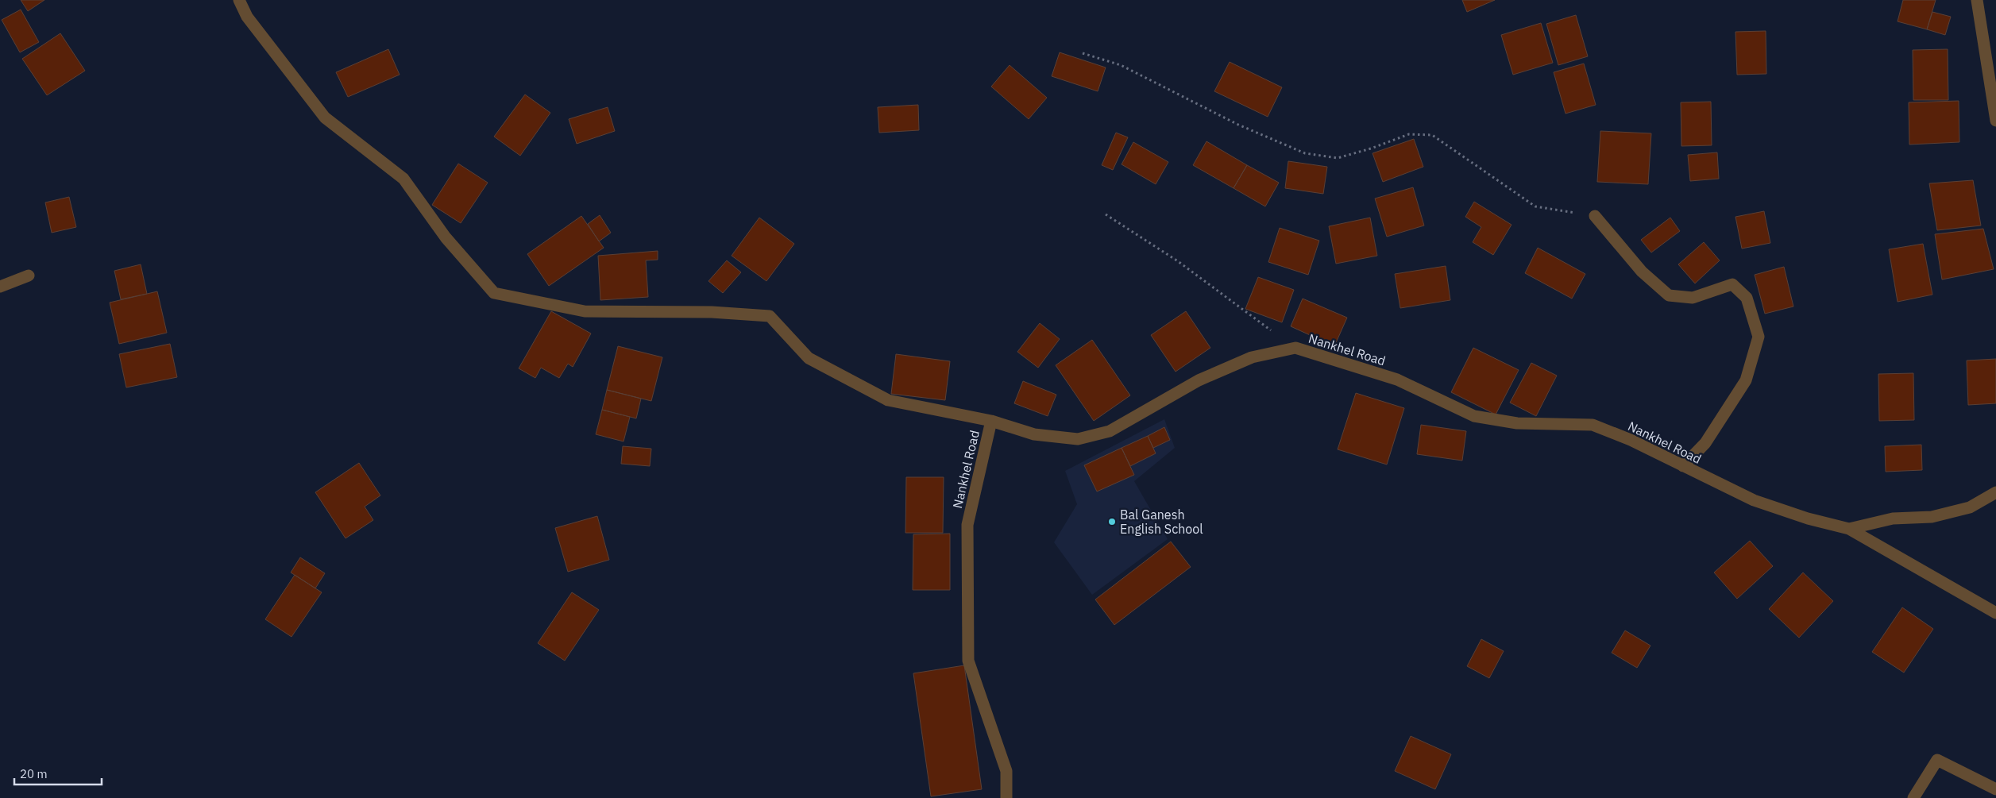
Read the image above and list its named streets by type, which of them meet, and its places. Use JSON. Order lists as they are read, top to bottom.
{
  "streets": {
    "street": ["Nankhel Road"]
  },
  "places": ["Bal Ganesh English School"],
  "scale_bar": "20 m"
}
